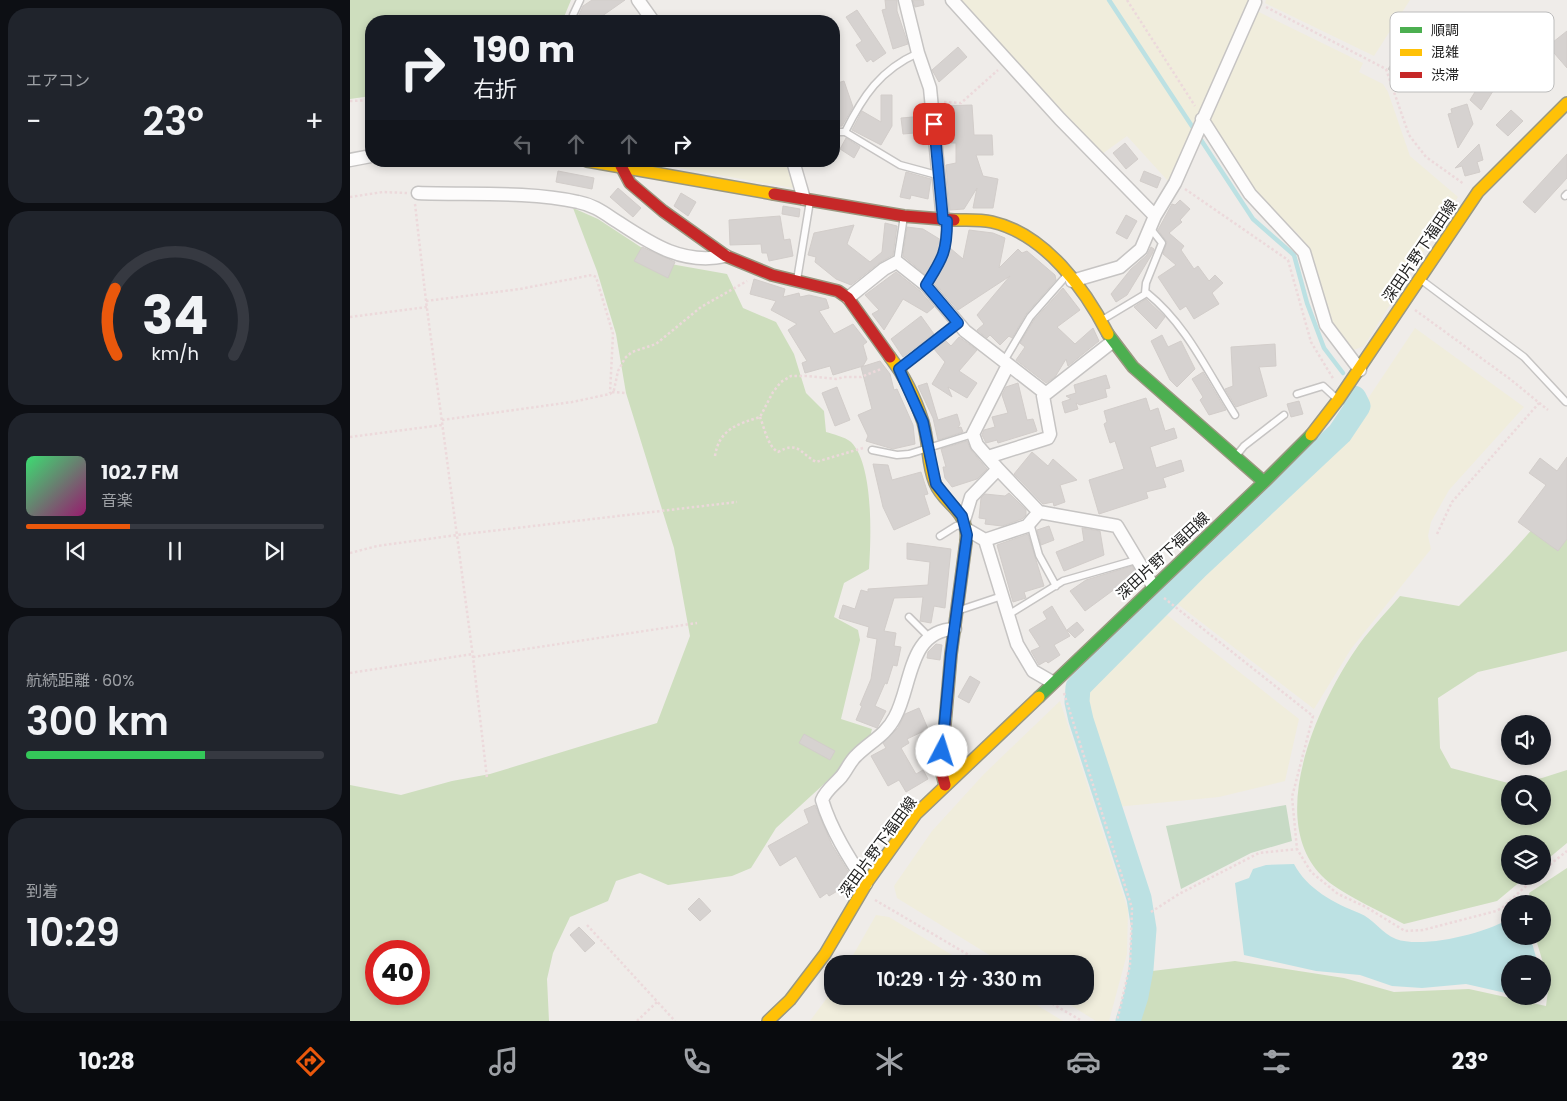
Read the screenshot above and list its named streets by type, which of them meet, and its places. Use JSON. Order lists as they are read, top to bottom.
{
  "streets": {
    "street": ["深田片野下福田線"]
  },
  "legend": ["順調", "混雑", "渋滞"],
  "page": {
    "tile": [
      "エアコン",
      ["航続距離 · 60%", "300 km"],
      ["到着", "10:29"]
    ],
    "turn": ["190 m", "右折"],
    "heat": ["−", "23°", "+"],
    "song": ["102.7 FM", "音楽"],
    "map_buttons": ["+", "−"],
    "limit": "40",
    "trip": "10:29 · 1 分 · 330 m",
    "tabs": ["10:28", "23°"],
    "gauge": ["34", "km/h"]
  }
}
